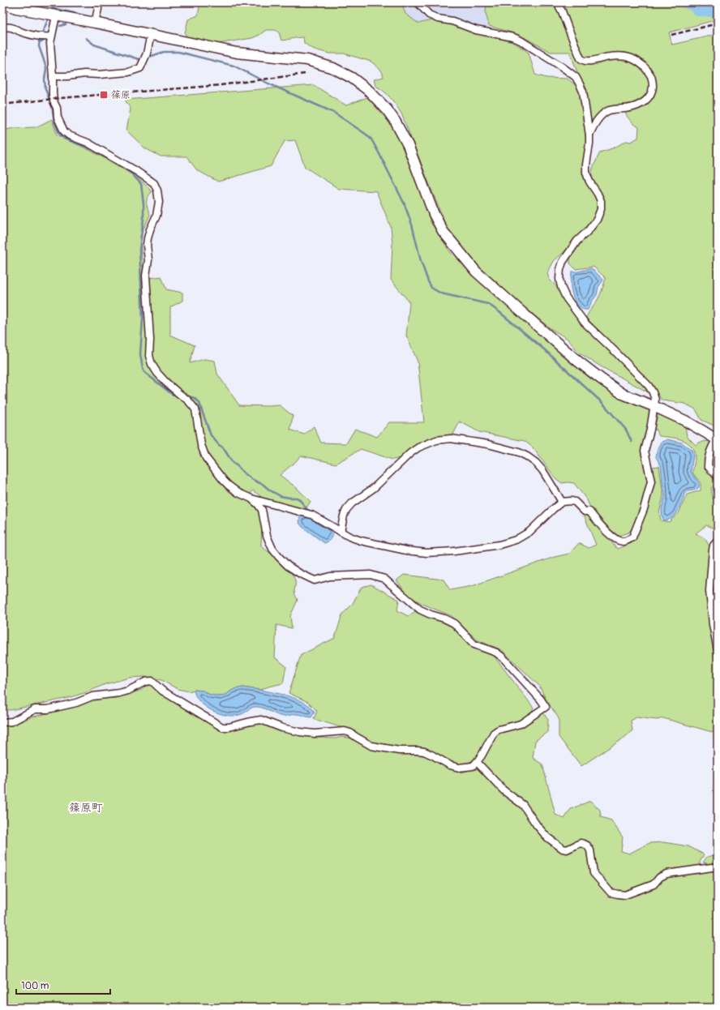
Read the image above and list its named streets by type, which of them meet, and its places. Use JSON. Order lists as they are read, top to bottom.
{
  "districts": ["篠原町"],
  "places": {
    "transit": ["篠原"]
  },
  "scale_bar": "100 m"
}
